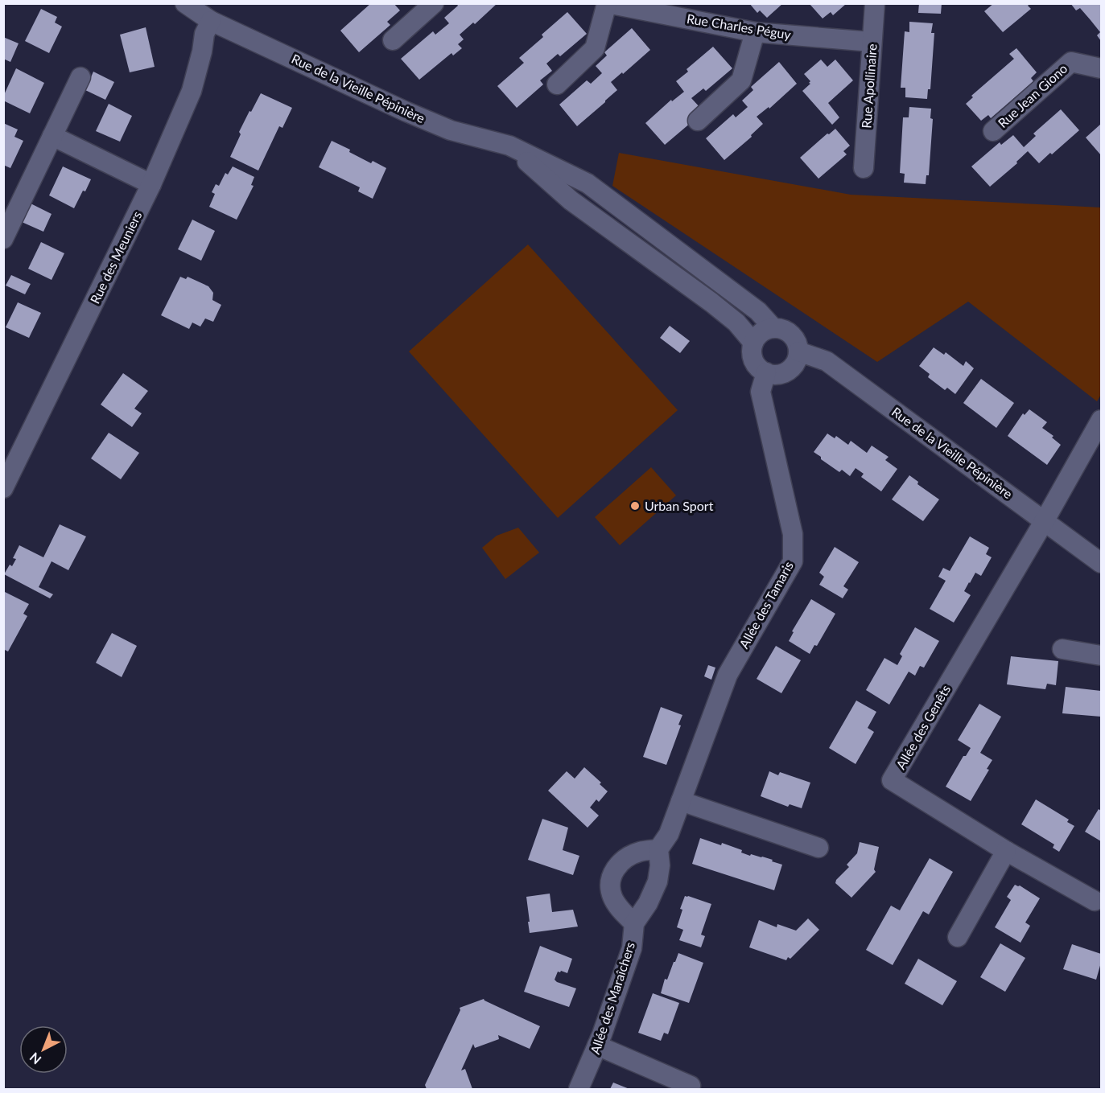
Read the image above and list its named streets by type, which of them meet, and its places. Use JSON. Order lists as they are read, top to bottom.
{
  "streets": {
    "street": [
      "Rue Charles Péguy",
      "Rue Apollinaire",
      "Rue de la Vieille Pépinière",
      "Rue Jean Giono",
      "Rue des Meuniers",
      "Allée des Tamaris",
      "Allée des Genêts",
      "Allée des Maraîchers"
    ]
  },
  "crossings": [
    ["Rue Charles Péguy", "Rue Apollinaire"],
    ["Rue de la Vieille Pépinière", "Rue des Meuniers"],
    ["Rue de la Vieille Pépinière", "Allée des Tamaris"],
    ["Rue de la Vieille Pépinière", "Allée des Genêts"]
  ],
  "places": ["Urban Sport"],
  "north": "bottom left"
}
